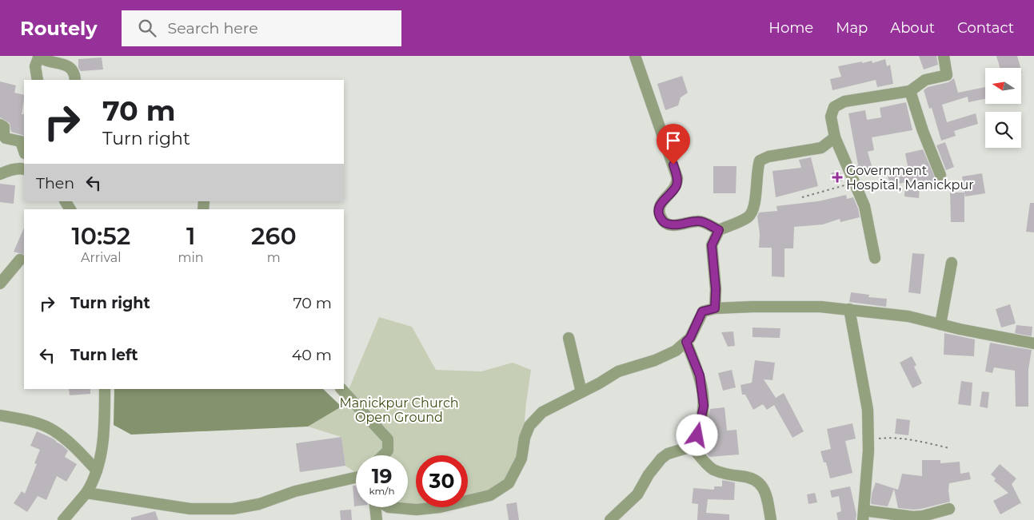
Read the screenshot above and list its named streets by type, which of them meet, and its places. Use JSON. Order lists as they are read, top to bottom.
{
  "parks": ["Manickpur Church Open Ground"],
  "places": {
    "health": ["Government Hospital, Manickpur"]
  },
  "north": "left",
  "page": {
    "header": "Routely",
    "search": "Search here",
    "nav": [
      "Home",
      "Map",
      "About",
      "Contact"
    ],
    "turn": ["70 m", "Turn right"],
    "then": "Then",
    "eta": [
      "10:52",
      "Arrival",
      "1",
      "min",
      "260",
      "m"
    ],
    "list": [
      {
        "name": "Turn right",
        "value": "70 m"
      },
      {
        "name": "Turn left",
        "value": "40 m"
      }
    ],
    "speed": "19 km/h",
    "limit": "30"
  }
}
